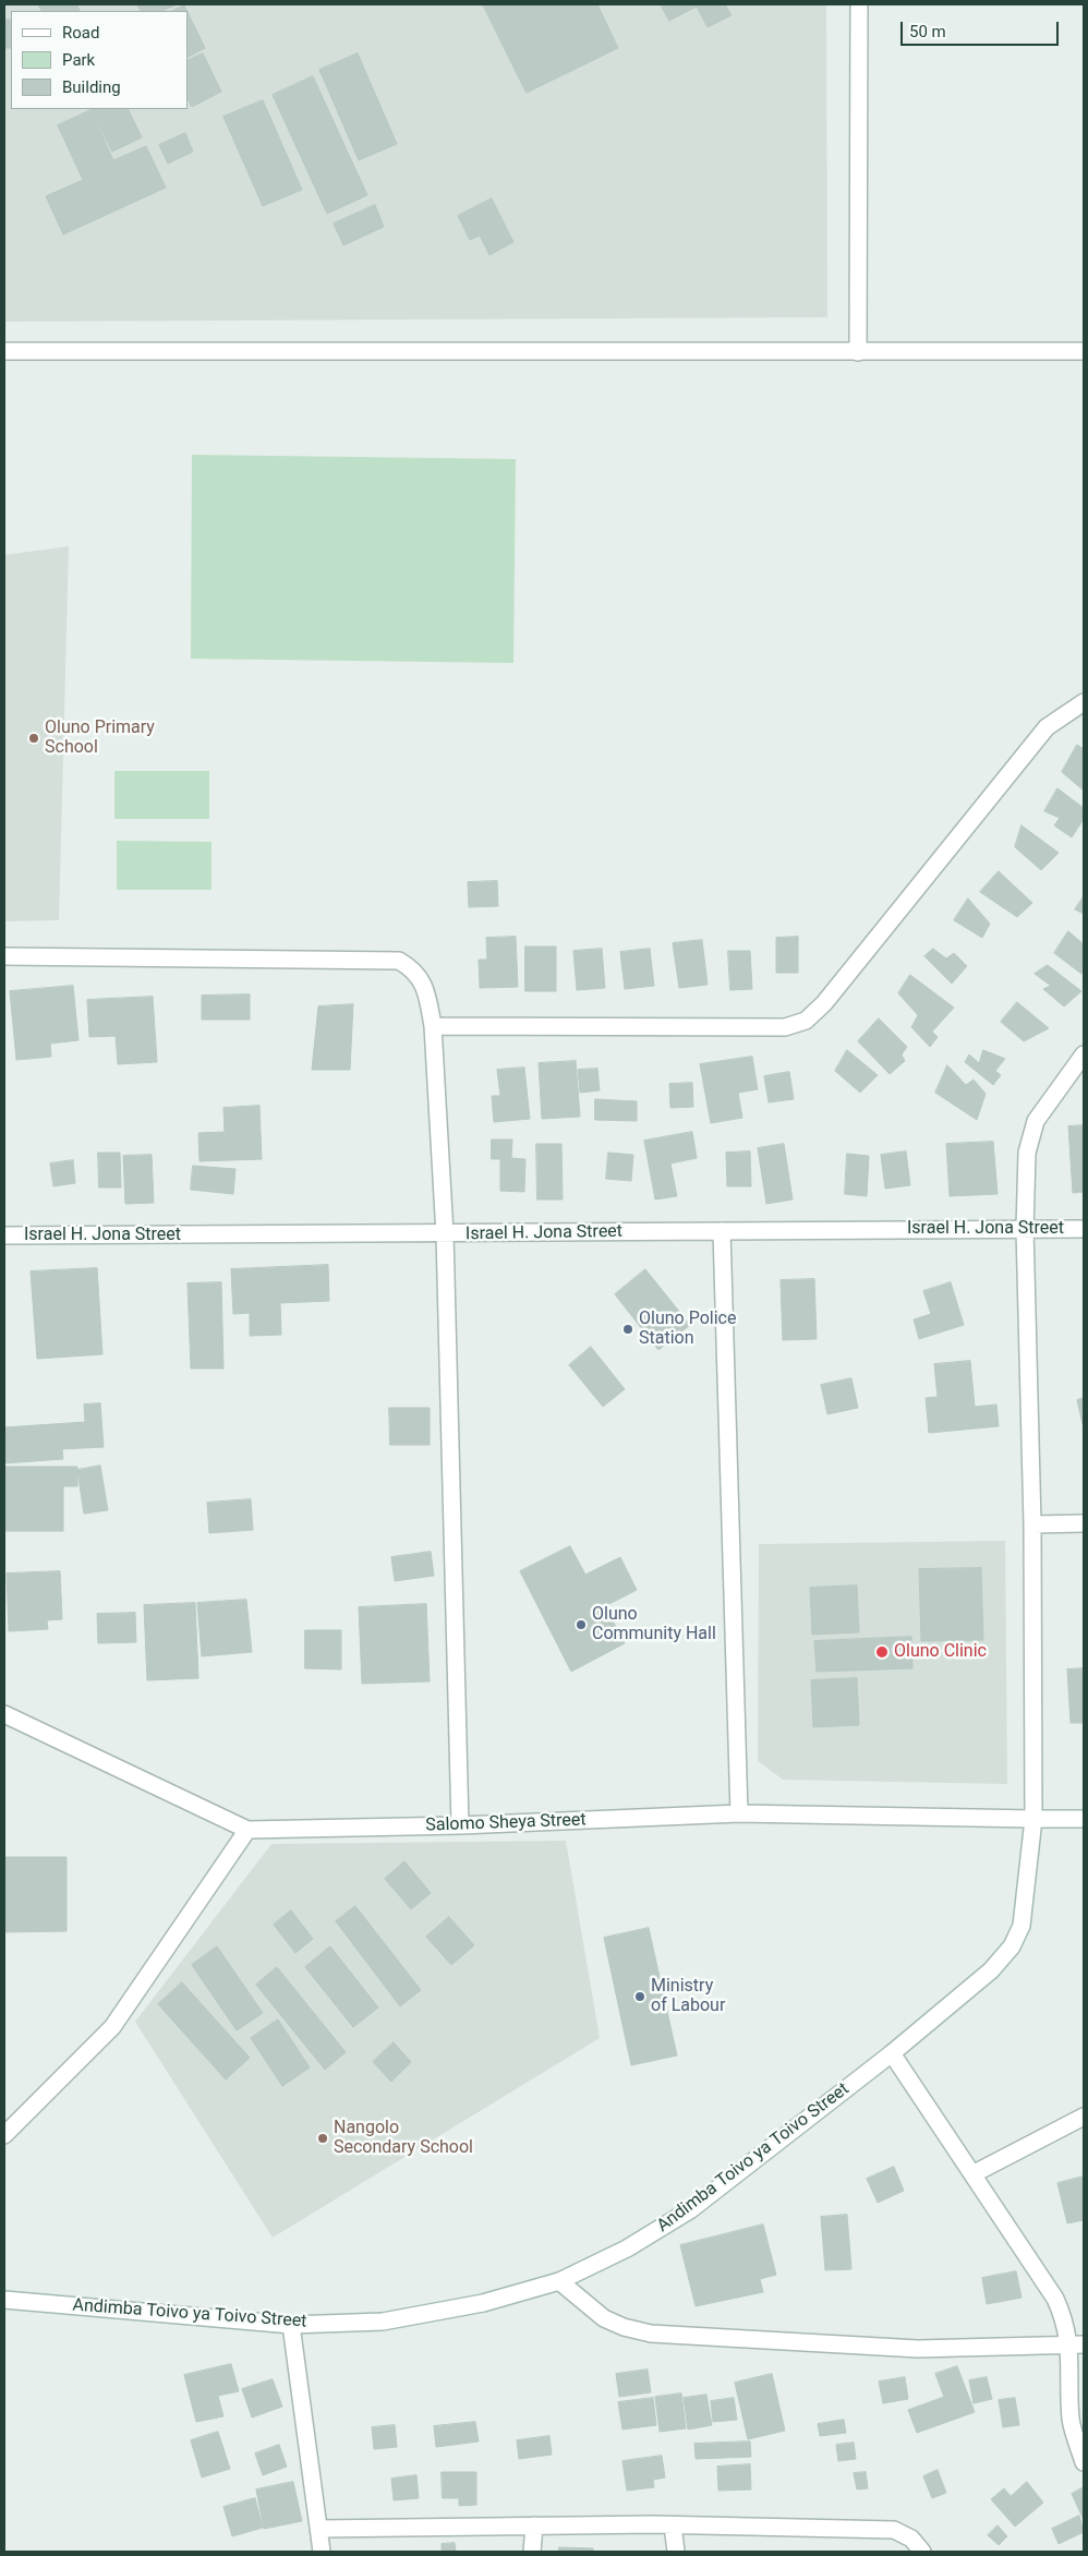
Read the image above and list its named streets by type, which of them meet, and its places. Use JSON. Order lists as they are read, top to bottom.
{
  "streets": {
    "street": ["Israel H. Jona Street", "Salomo Sheya Street", "Andimba Toivo ya Toivo Street"]
  },
  "crossings": [
    ["Israel H. Jona Street", "Andimba Toivo ya Toivo Street"],
    ["Salomo Sheya Street", "Andimba Toivo ya Toivo Street"]
  ],
  "places": [
    "Oluno Primary School",
    "Oluno Police Station",
    "Oluno Community Hall",
    "Oluno Clinic",
    "Ministry of Labour",
    "Nangolo Secondary School"
  ],
  "legend": ["Road", "Park", "Building"],
  "scale_bar": "50 m"
}
